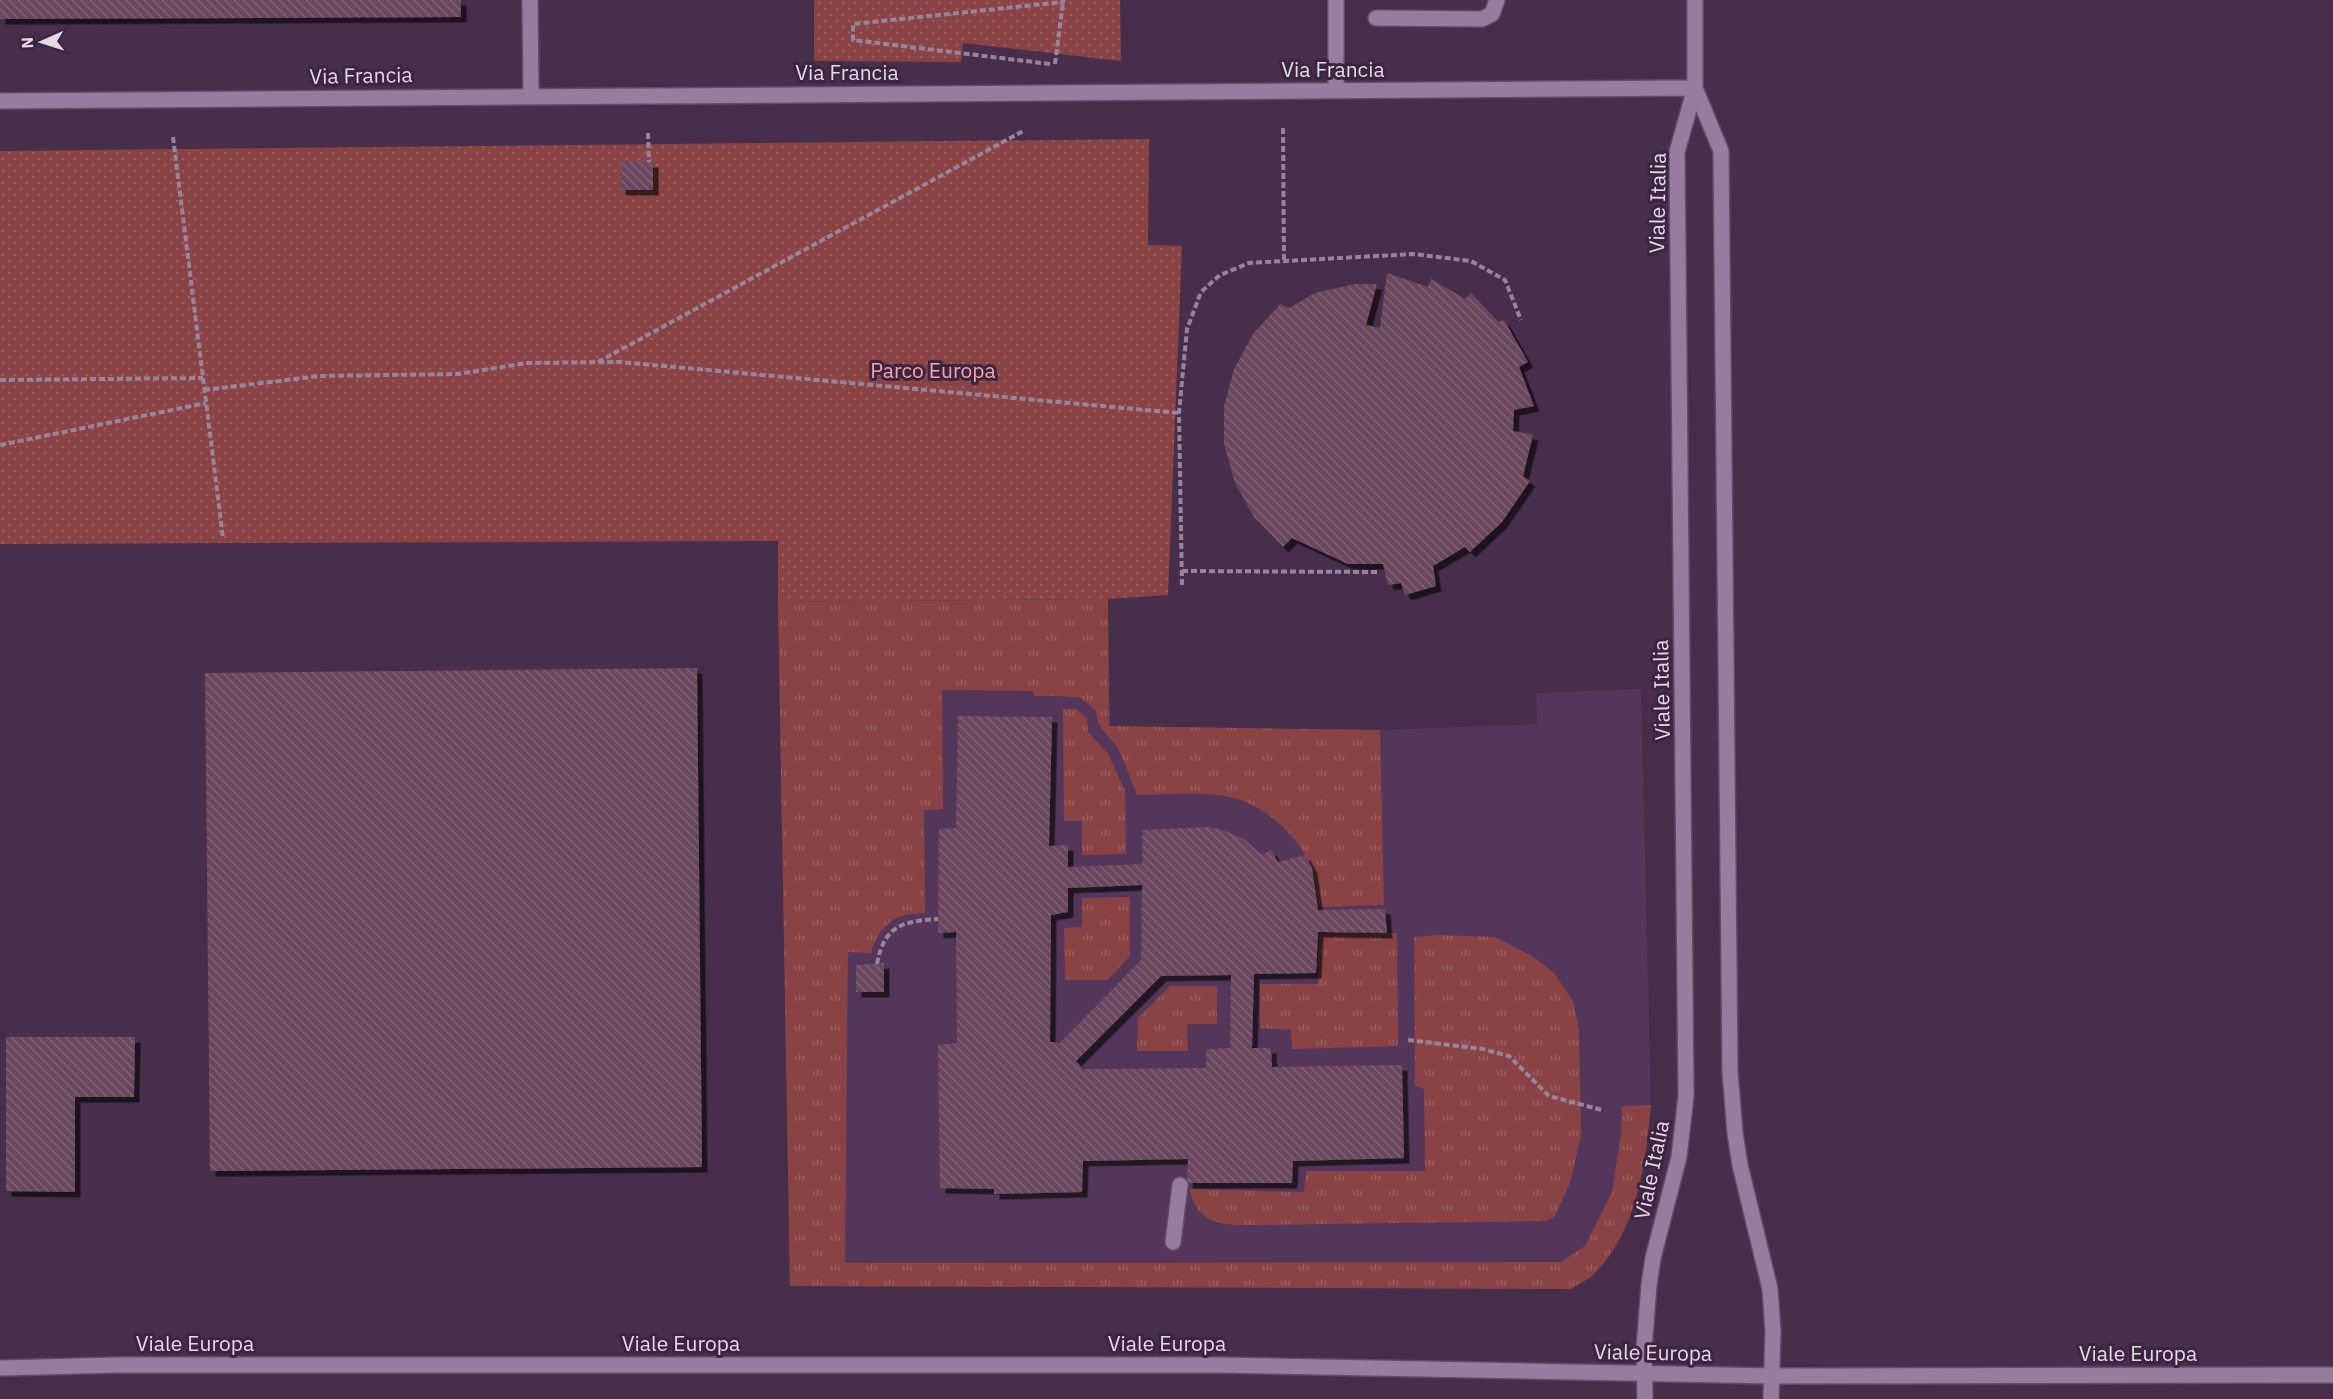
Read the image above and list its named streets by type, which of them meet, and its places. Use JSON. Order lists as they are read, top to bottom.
{
  "streets": {
    "street": ["Via Francia", "Viale Italia", "Viale Europa"]
  },
  "crossings": [
    ["Via Francia", "Viale Italia"],
    ["Viale Italia", "Viale Europa"]
  ],
  "parks": ["Parco Europa"],
  "north": "left"
}
